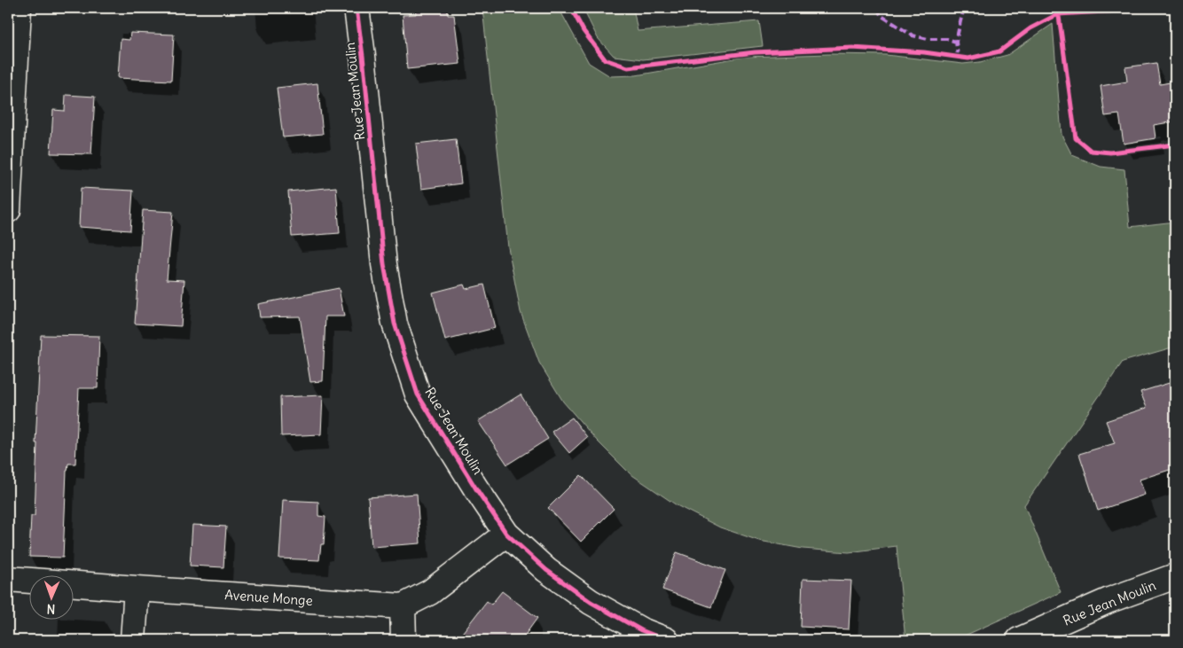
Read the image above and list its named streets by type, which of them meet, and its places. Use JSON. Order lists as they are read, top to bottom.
{
  "streets": {
    "street": ["Rue Jean Moulin", "Avenue Monge"]
  },
  "north": "bottom"
}
